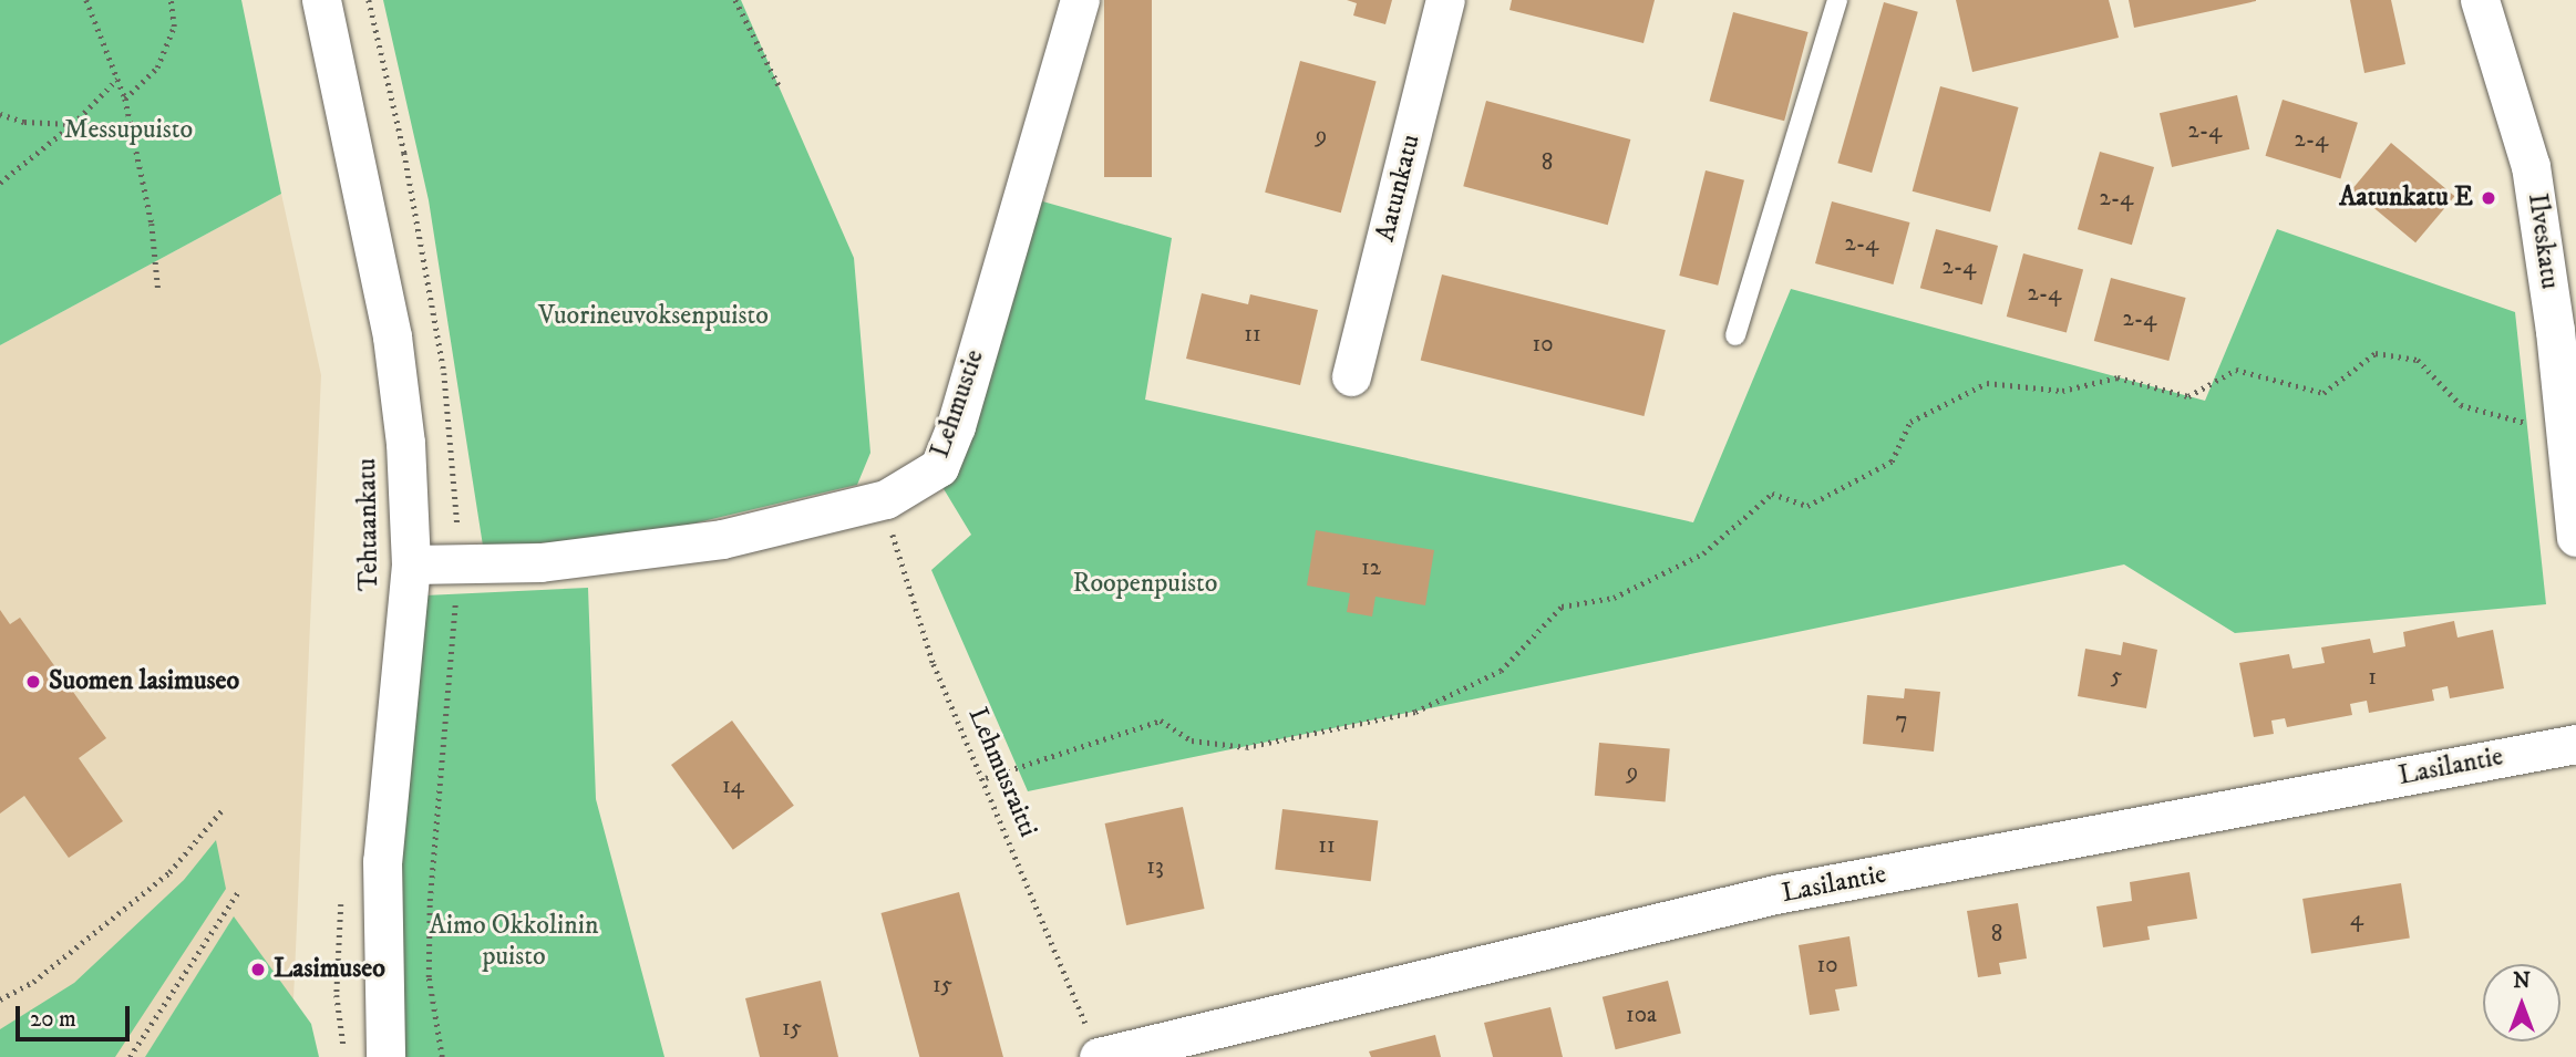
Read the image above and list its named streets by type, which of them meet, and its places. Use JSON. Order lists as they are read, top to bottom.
{
  "streets": {
    "street": [
      "Aatunkatu",
      "Ilveskatu",
      "Lehmustie",
      "Tehtaankatu",
      "Lasilantie"
    ],
    "path": ["Lehmusraitti"]
  },
  "crossings": [
    ["Lehmustie", "Tehtaankatu"],
    ["Lehmustie", "Lehmusraitti"],
    ["Lasilantie", "Lehmusraitti"]
  ],
  "parks": [
    "Messupuisto",
    "Vuorineuvoksenpuisto",
    "Roopenpuisto",
    "Aimo Okkolinin puisto"
  ],
  "places": ["Aatunkatu E", "Suomen lasimuseo", "Lasimuseo"],
  "house_numbers": [
    "2-4",
    "9",
    "2-4",
    "8",
    "2-4",
    "2-4",
    "2-4",
    "2-4",
    "2-4",
    "11",
    "10",
    "12",
    "5",
    "1",
    "7",
    "9",
    "14",
    "11",
    "13",
    "4",
    "8",
    "10",
    "15",
    "10a",
    "15"
  ],
  "scale_bar": "20 m",
  "north": "top"
}
